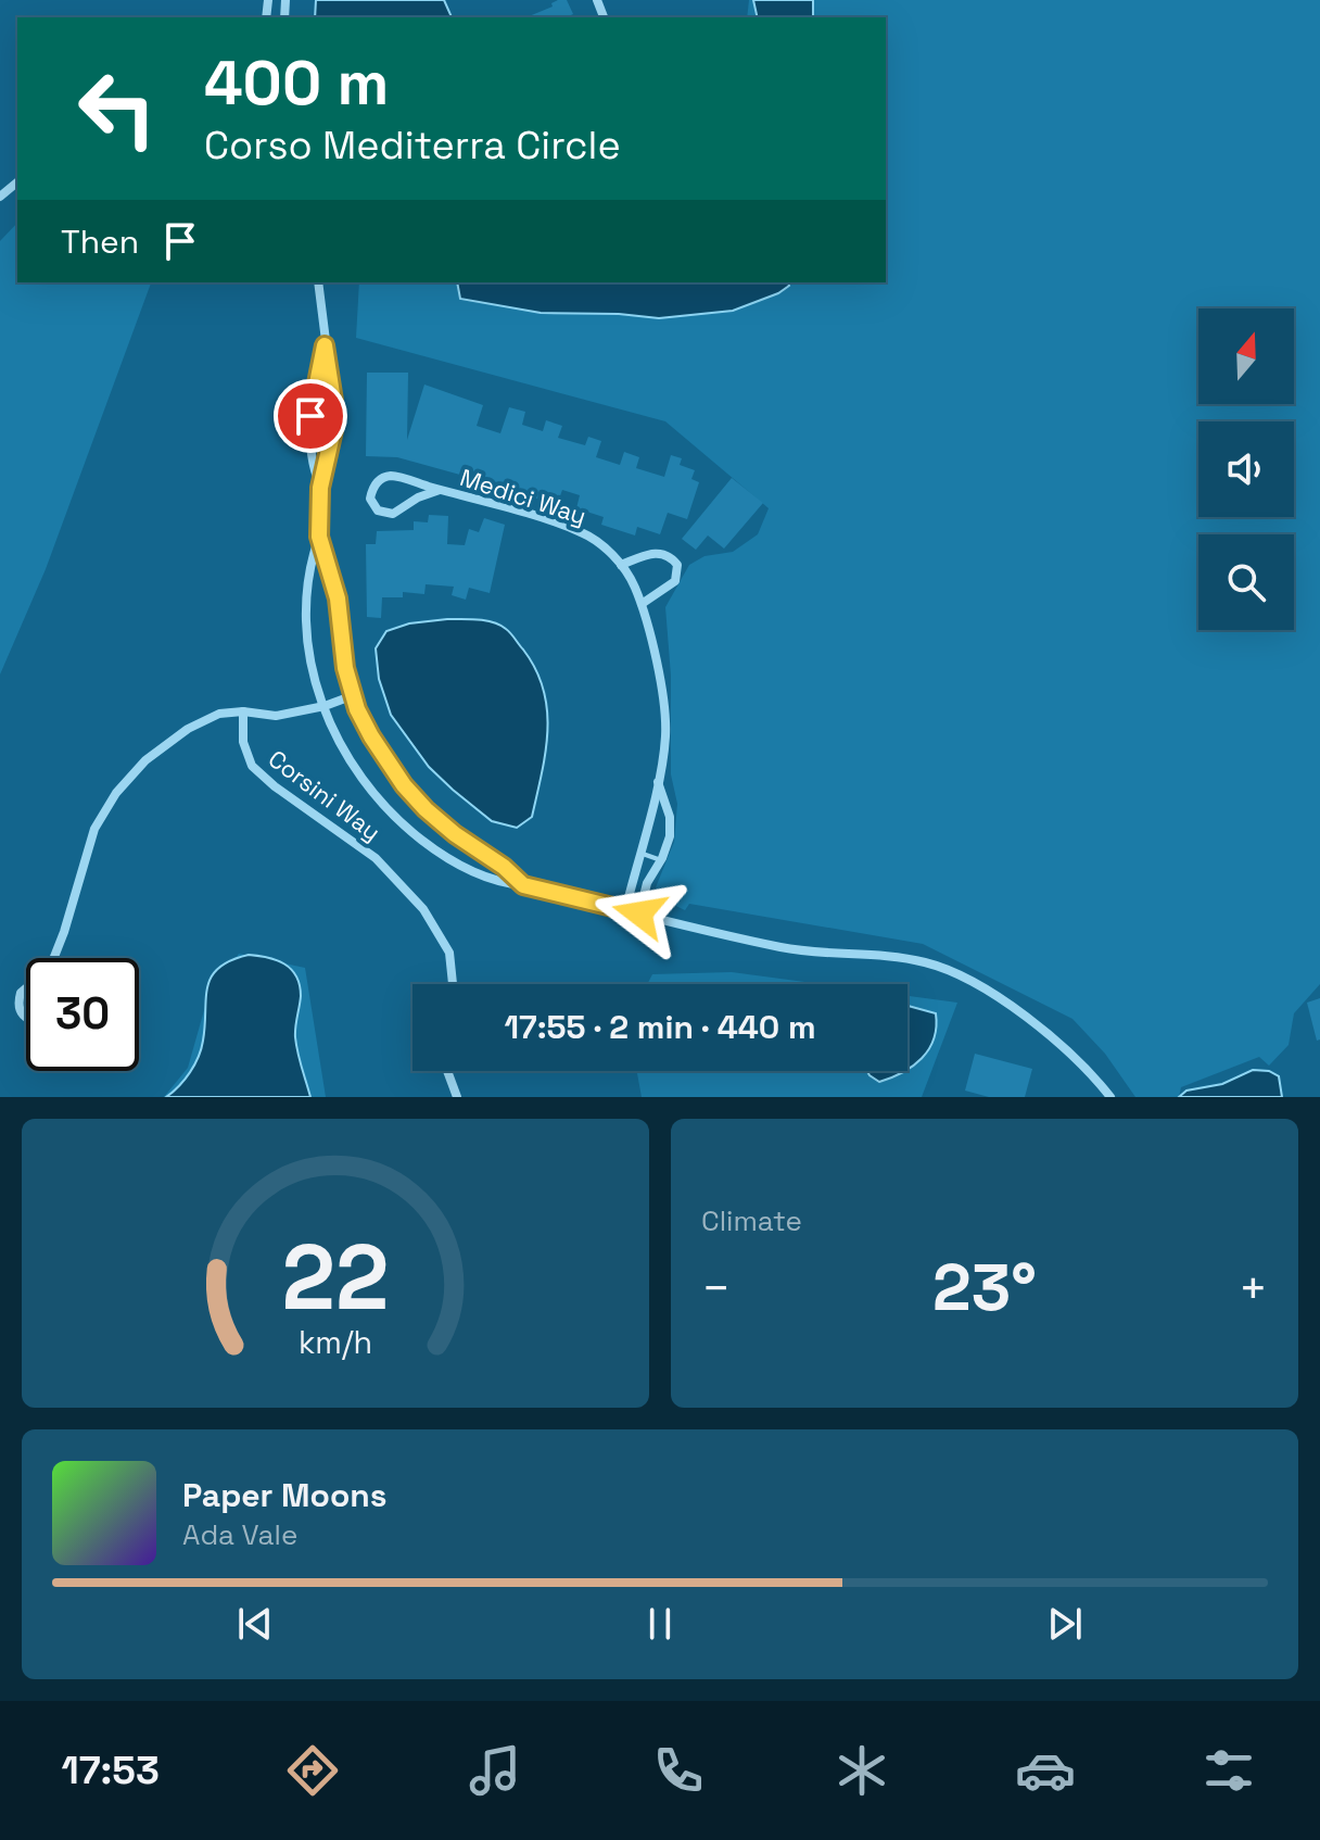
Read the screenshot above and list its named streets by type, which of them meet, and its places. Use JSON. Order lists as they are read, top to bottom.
{
  "streets": {
    "street": ["Medici Way", "Corsini Way"]
  },
  "north": "top",
  "page": {
    "turn": ["400 m", "Corso Mediterra Circle"],
    "then": "Then",
    "limit": "30",
    "trip": "17:55 · 2 min · 440 m",
    "tile": "Climate",
    "heat": ["−", "23°", "+"],
    "song": ["Paper Moons", "Ada Vale"],
    "tabs": "17:53",
    "gauge": ["22", "km/h"]
  }
}
